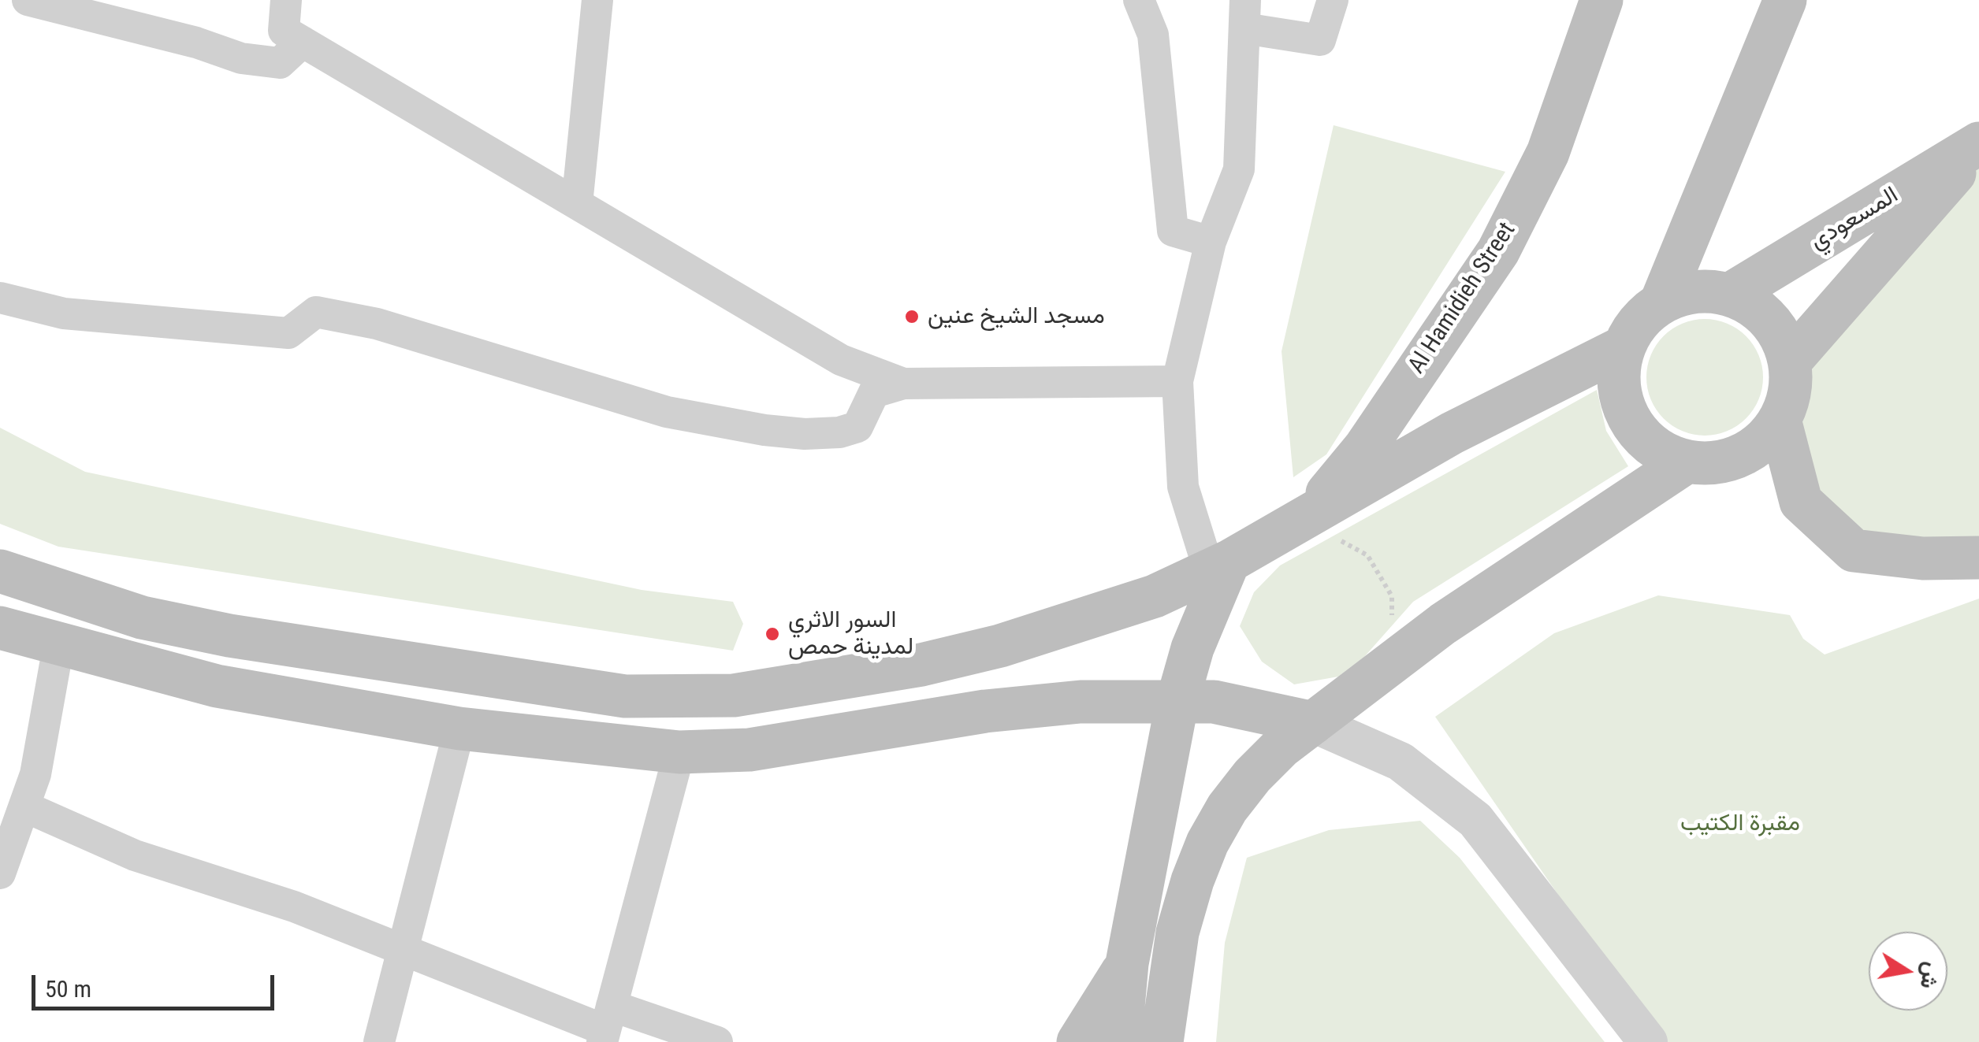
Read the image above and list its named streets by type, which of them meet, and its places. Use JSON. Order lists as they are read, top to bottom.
{
  "streets": {
    "main road": ["المسعودي", "Al Hamidieh Street"]
  },
  "parks": ["مقبرة الكتيب"],
  "places": ["مسجد الشيخ عنين", "السور الاثري لمدينة حمص"],
  "scale_bar": "50 m",
  "north": "right"
}
